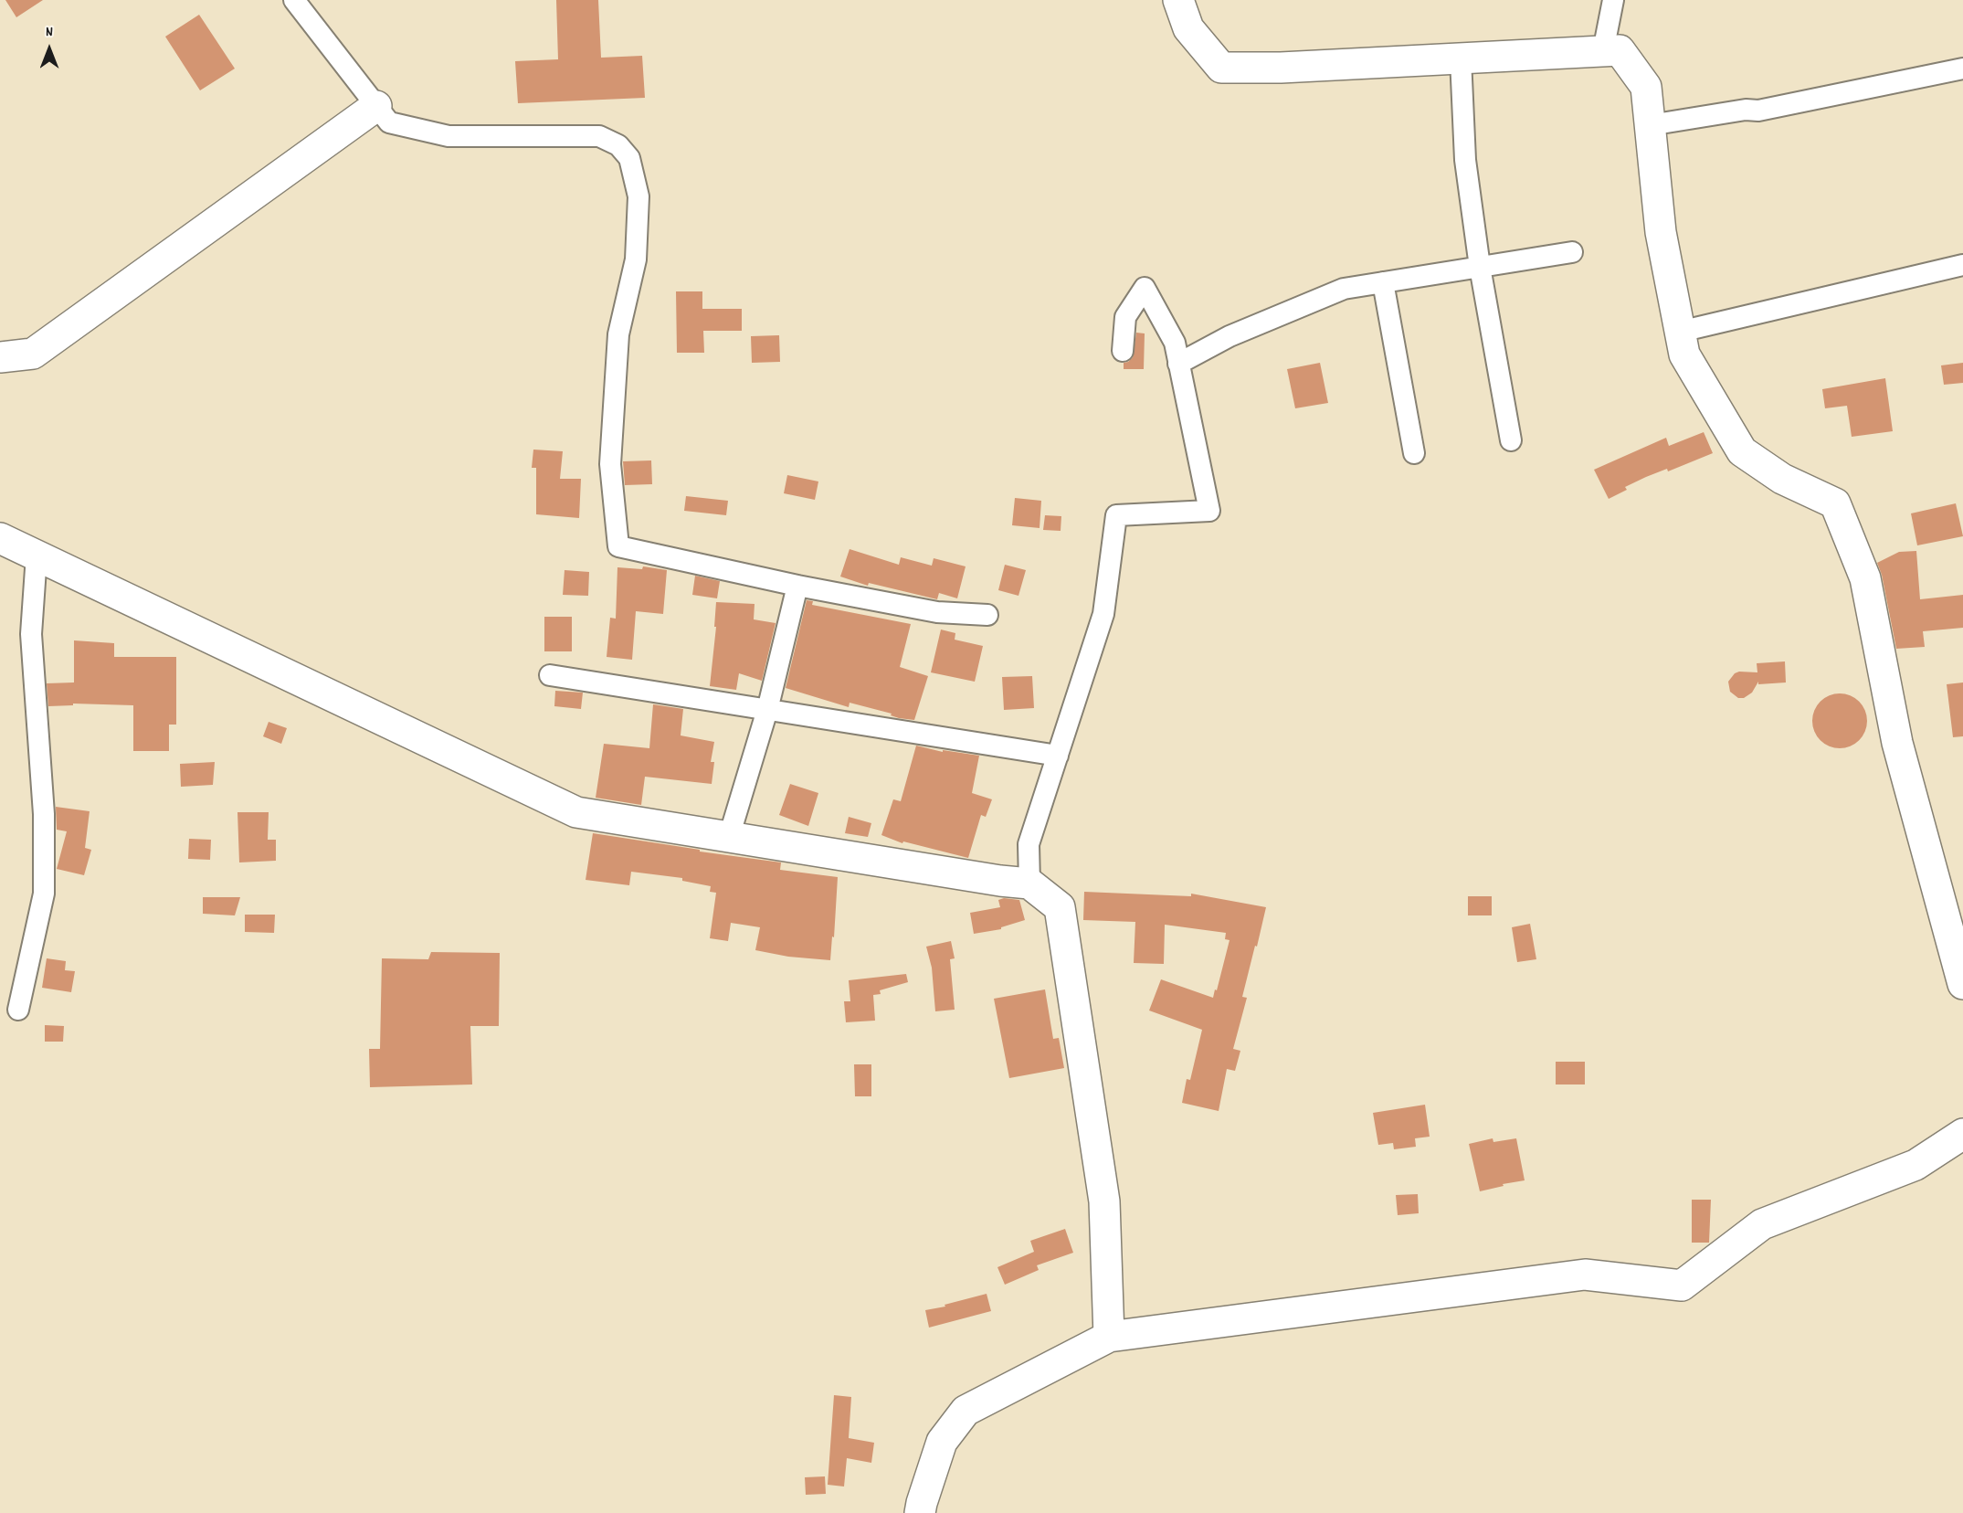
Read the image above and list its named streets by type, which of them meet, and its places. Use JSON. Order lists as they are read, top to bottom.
{
  "north": "top"
}
